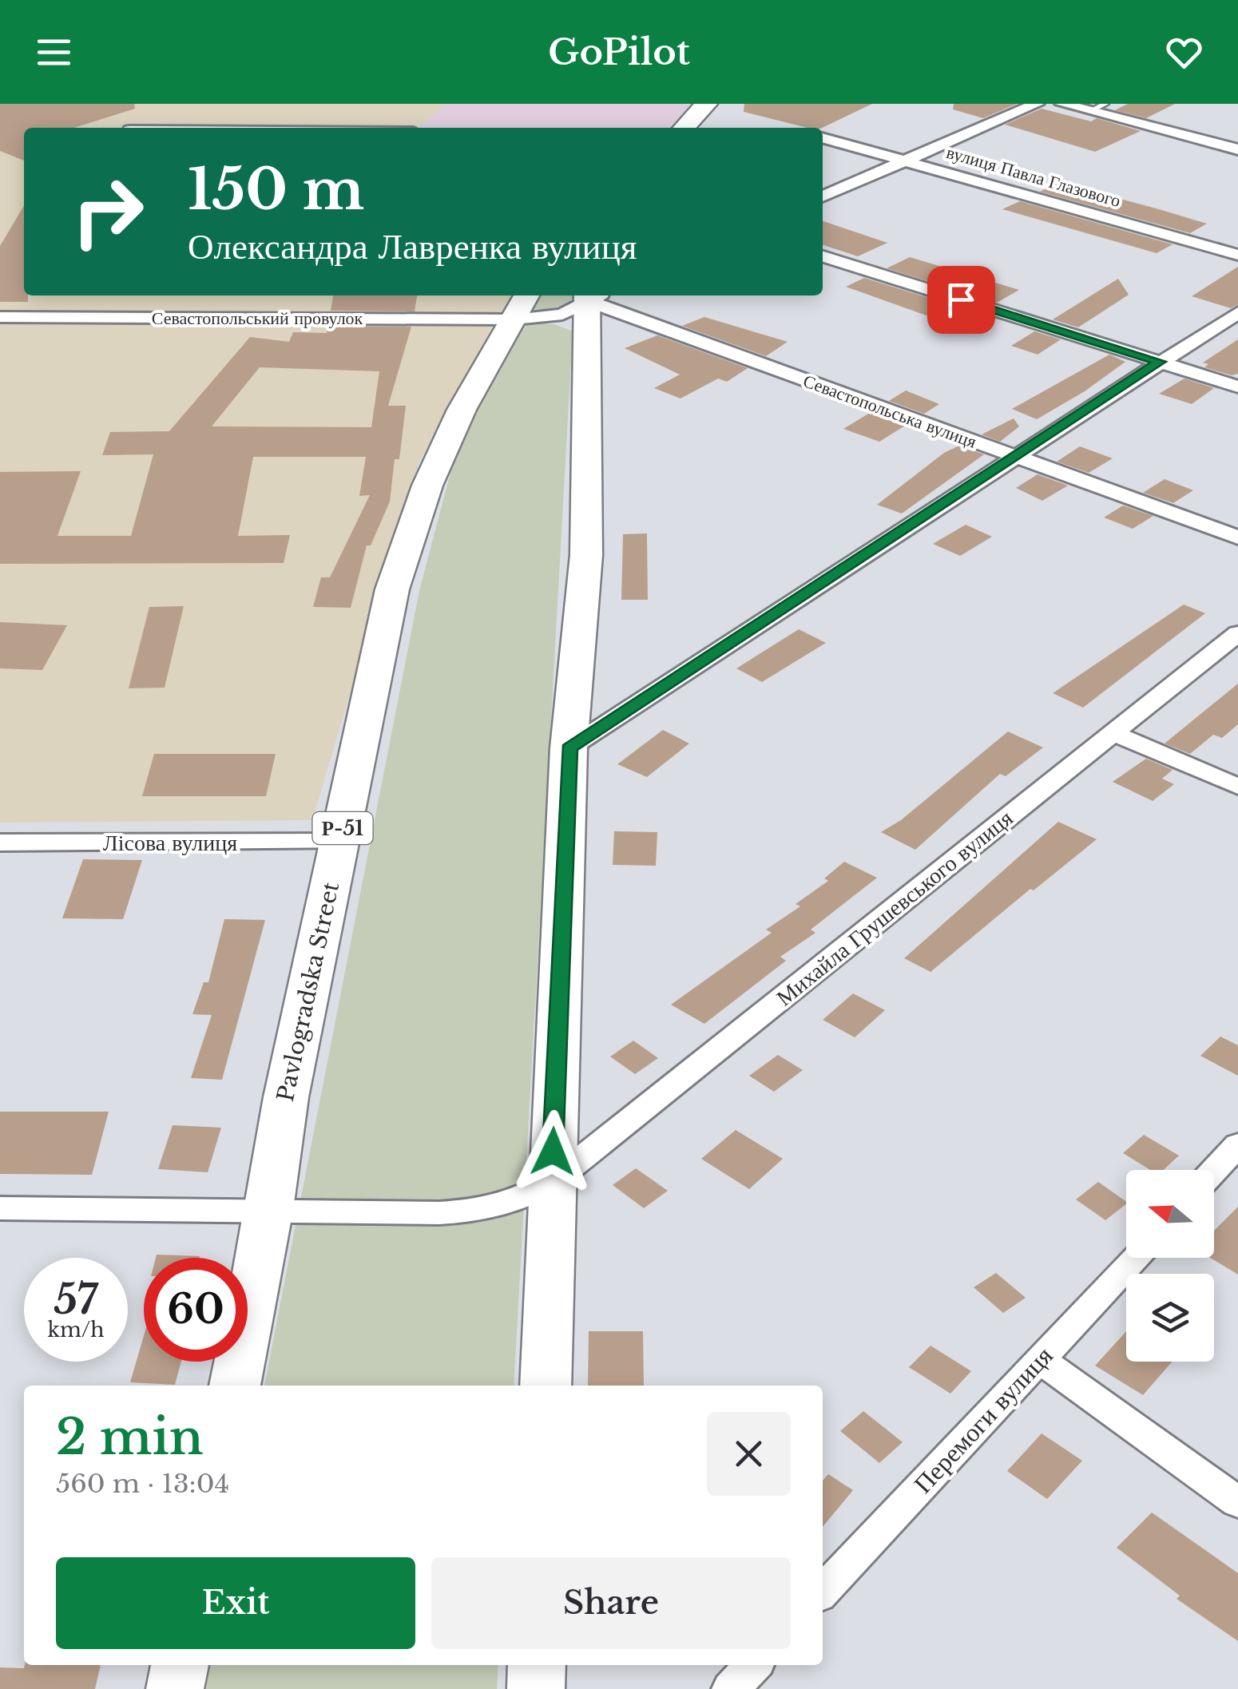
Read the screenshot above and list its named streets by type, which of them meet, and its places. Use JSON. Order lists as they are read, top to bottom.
{
  "streets": {
    "main road": ["Р-51", "Pavlogradska Street"],
    "street": [
      "вулиця Павла Глазового",
      "Севастопольський провулок",
      "Севастопольська вулиця",
      "Лісова вулиця",
      "Михайла Грушевського вулиця",
      "Перемоги вулиця"
    ]
  },
  "crossings": [
    ["Севастопольський провулок", "Pavlogradska Street"],
    ["Лісова вулиця", "Pavlogradska Street"],
    ["Михайла Грушевського вулиця", "Pavlogradska Street"]
  ],
  "north": "left",
  "page": {
    "header": "GoPilot",
    "turn": ["150 m", "Олександра Лавренка вулиця"],
    "speed": "57 km/h",
    "limit": "60",
    "heading": ["2 min", "560 m · 13:04"],
    "buttons": ["Exit", "Share"]
  }
}
